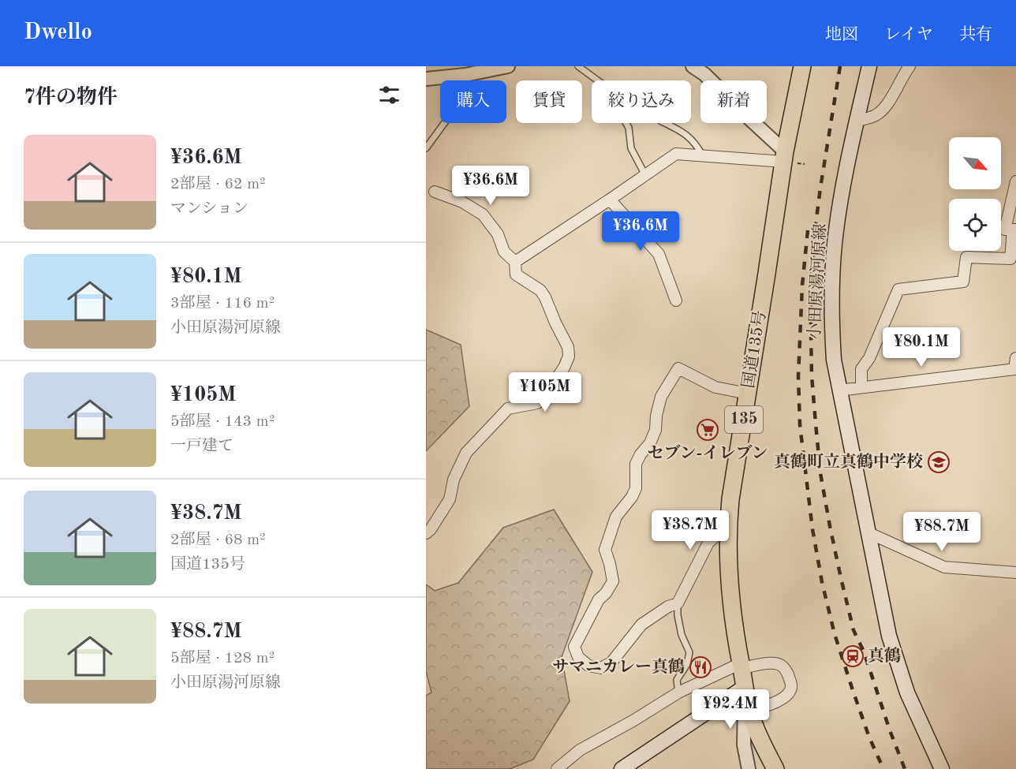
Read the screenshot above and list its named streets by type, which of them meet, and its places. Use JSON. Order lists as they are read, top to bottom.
{
  "streets": {
    "highway": ["国道135号", "135"],
    "main road": ["小田原湯河原線"]
  },
  "places": {
    "supermarket": ["セブン-イレブン"],
    "school or university": ["真鶴町立真鶴中学校"],
    "station": ["真鶴"],
    "restaurant": ["サマニカレー真鶴"]
  },
  "north": "bottom right",
  "page": {
    "header": "Dwello",
    "nav": ["地図", "レイヤ", "共有"],
    "heading": "7件の物件",
    "chip": [
      "購入",
      "賃貸",
      "絞り込み",
      "新着"
    ],
    "list": [
      {
        "name": "¥36.6M",
        "note": "2部屋 · 62 m² · マンション"
      },
      {
        "name": "¥80.1M",
        "note": "3部屋 · 116 m² · 小田原湯河原線"
      },
      {
        "name": "¥105M",
        "note": "5部屋 · 143 m² · 一戸建て"
      },
      {
        "name": "¥38.7M",
        "note": "2部屋 · 68 m² · 国道135号"
      },
      {
        "name": "¥88.7M",
        "note": "5部屋 · 128 m² · 小田原湯河原線"
      }
    ],
    "price": [
      "¥36.6M",
      "¥36.6M",
      "¥80.1M",
      "¥105M",
      "¥38.7M",
      "¥88.7M",
      "¥92.4M"
    ]
  }
}
